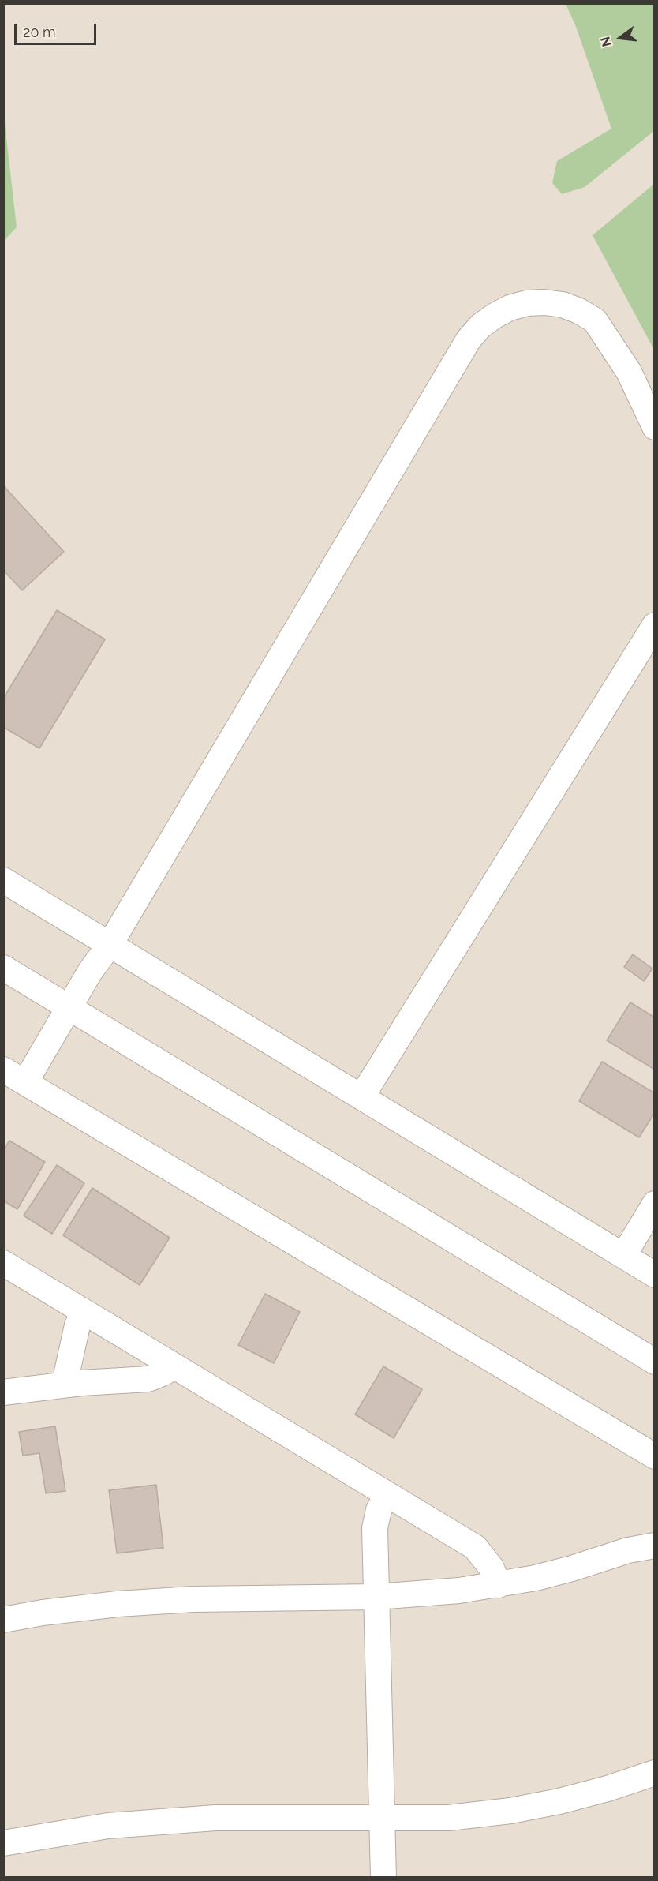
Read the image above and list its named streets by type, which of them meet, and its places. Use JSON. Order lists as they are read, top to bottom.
{
  "scale_bar": "20 m",
  "north": "left"
}
